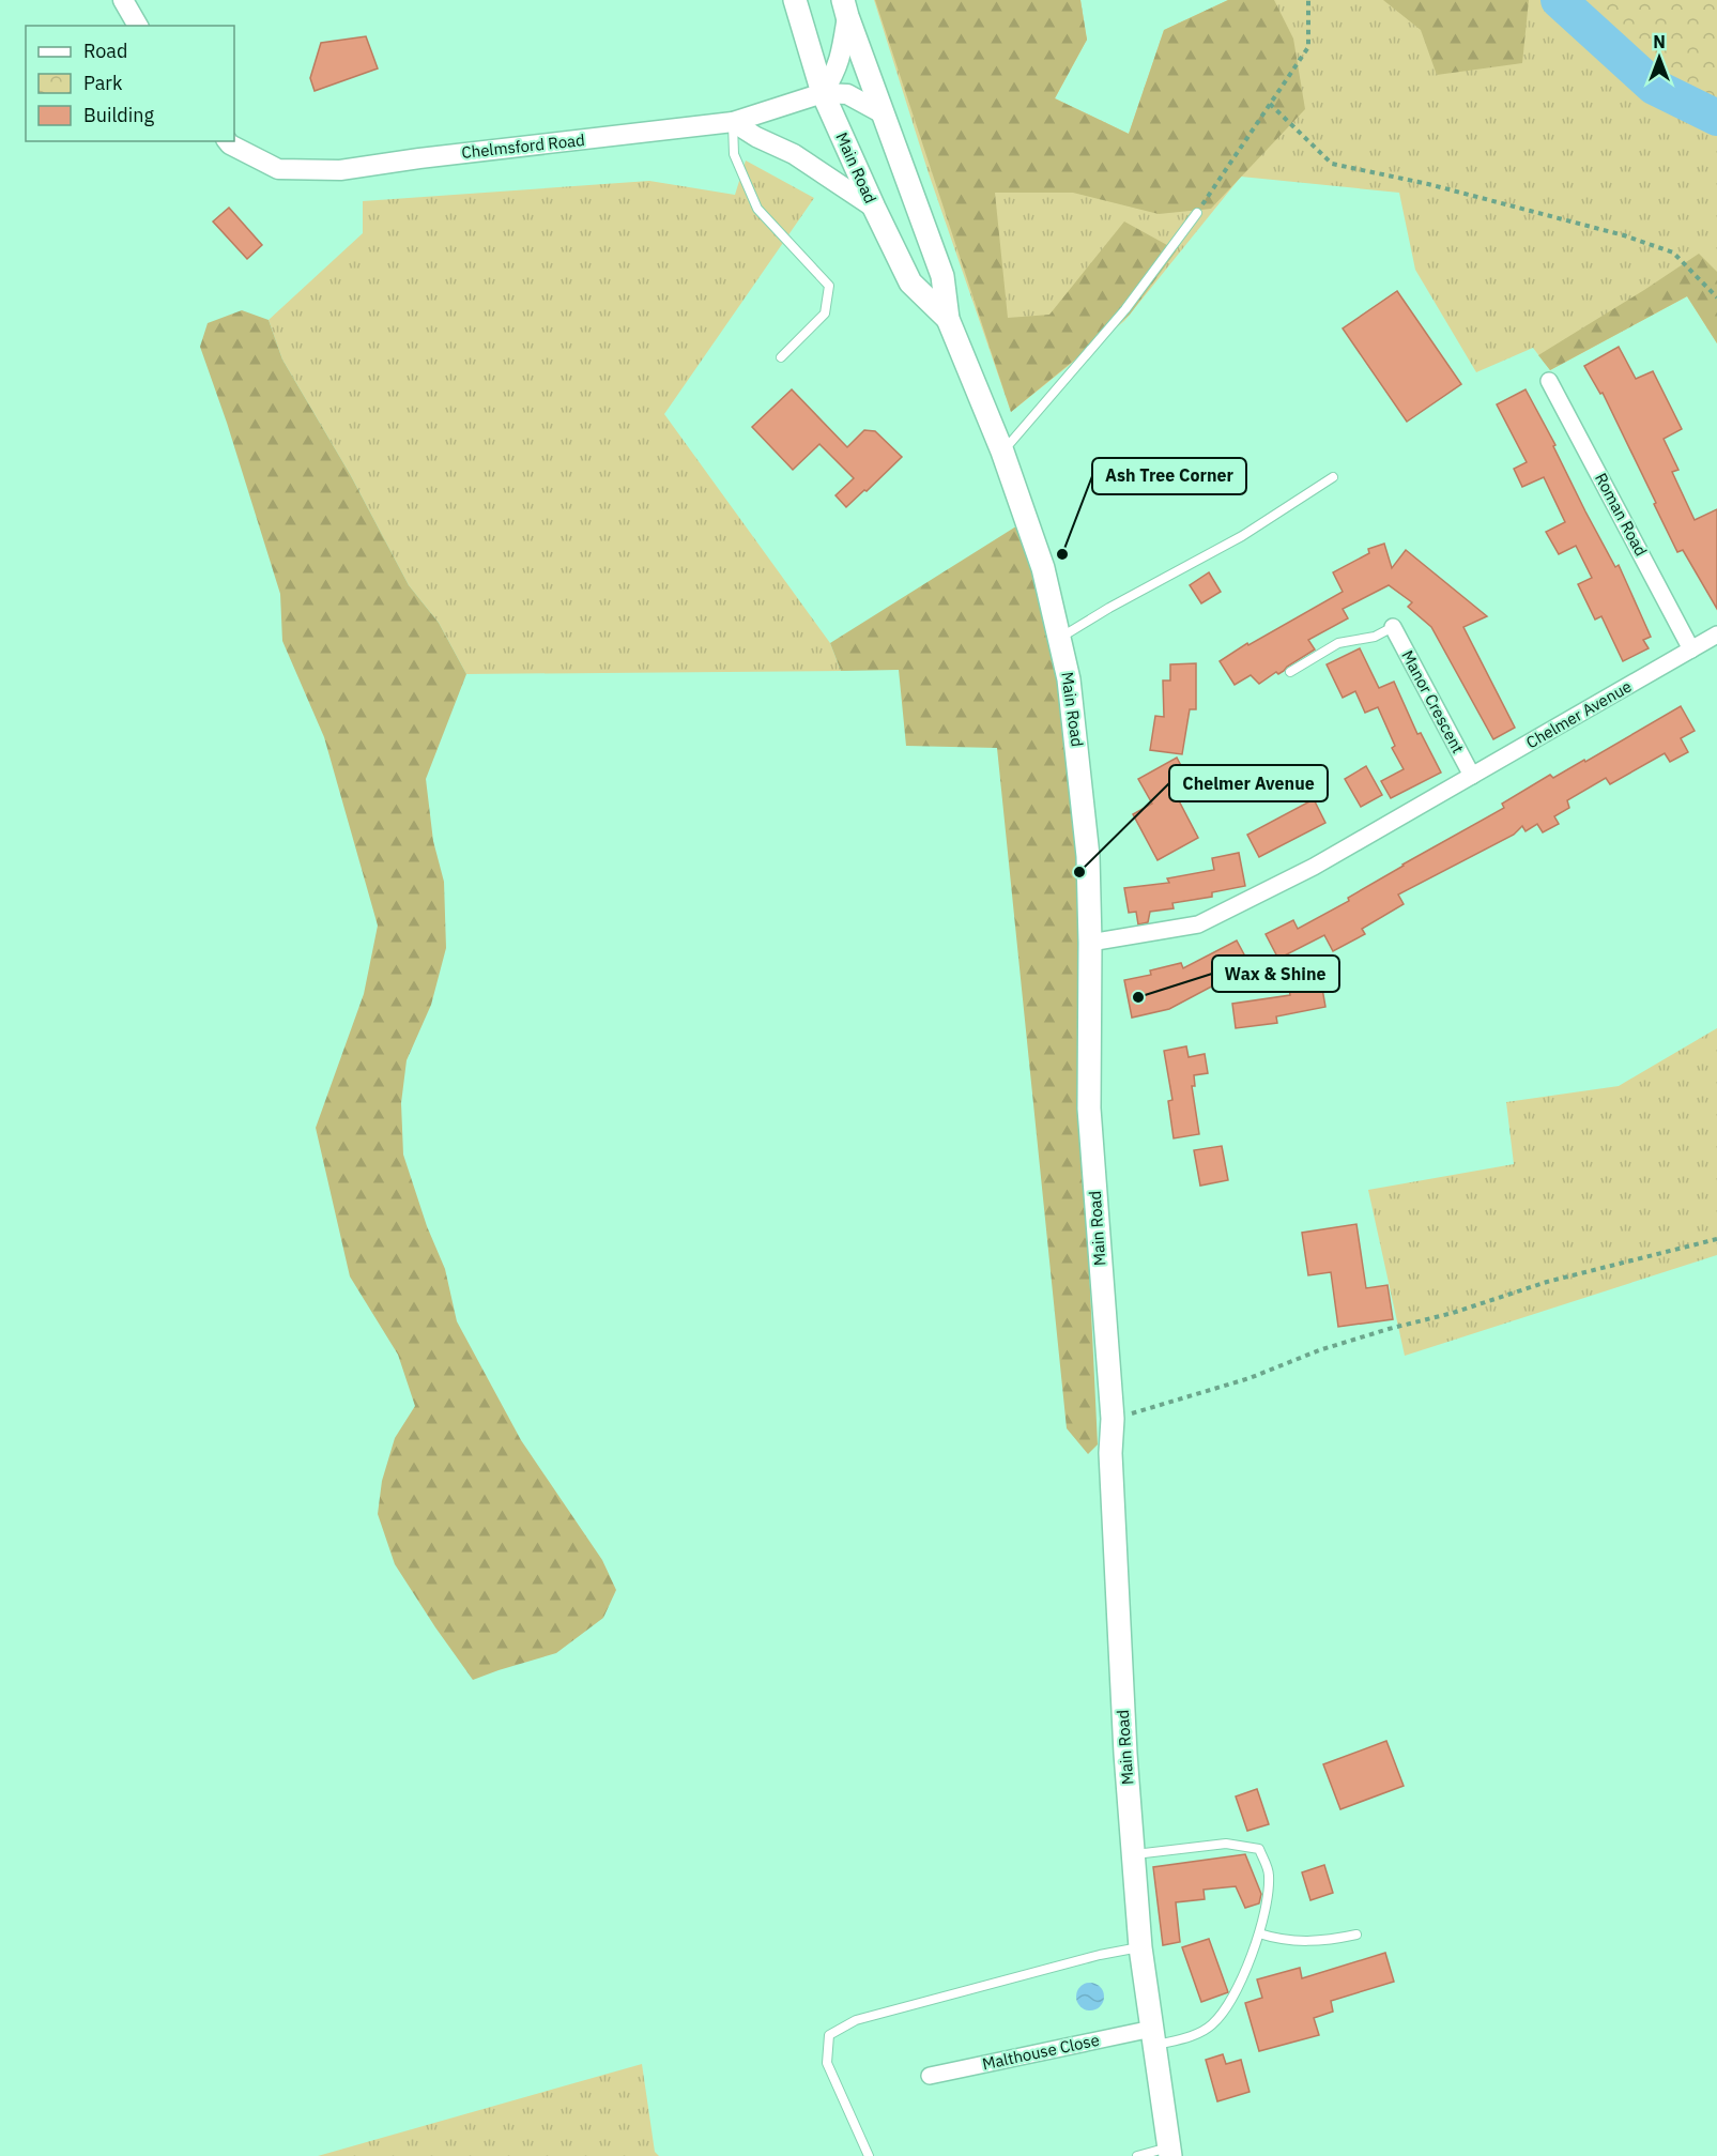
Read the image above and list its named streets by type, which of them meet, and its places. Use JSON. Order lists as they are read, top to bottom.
{
  "streets": {
    "main road": ["Main Road"],
    "street": [
      "Chelmsford Road",
      "Roman Road",
      "Manor Crescent",
      "Chelmer Avenue",
      "Malthouse Close"
    ]
  },
  "crossings": [
    ["Chelmsford Road", "Main Road"],
    ["Main Road", "Chelmer Avenue"],
    ["Main Road", "Malthouse Close"],
    ["Roman Road", "Chelmer Avenue"],
    ["Manor Crescent", "Chelmer Avenue"]
  ],
  "places": ["Ash Tree Corner", "Chelmer Avenue", "Wax & Shine"],
  "legend": ["Road", "Park", "Building"],
  "north": "top"
}
